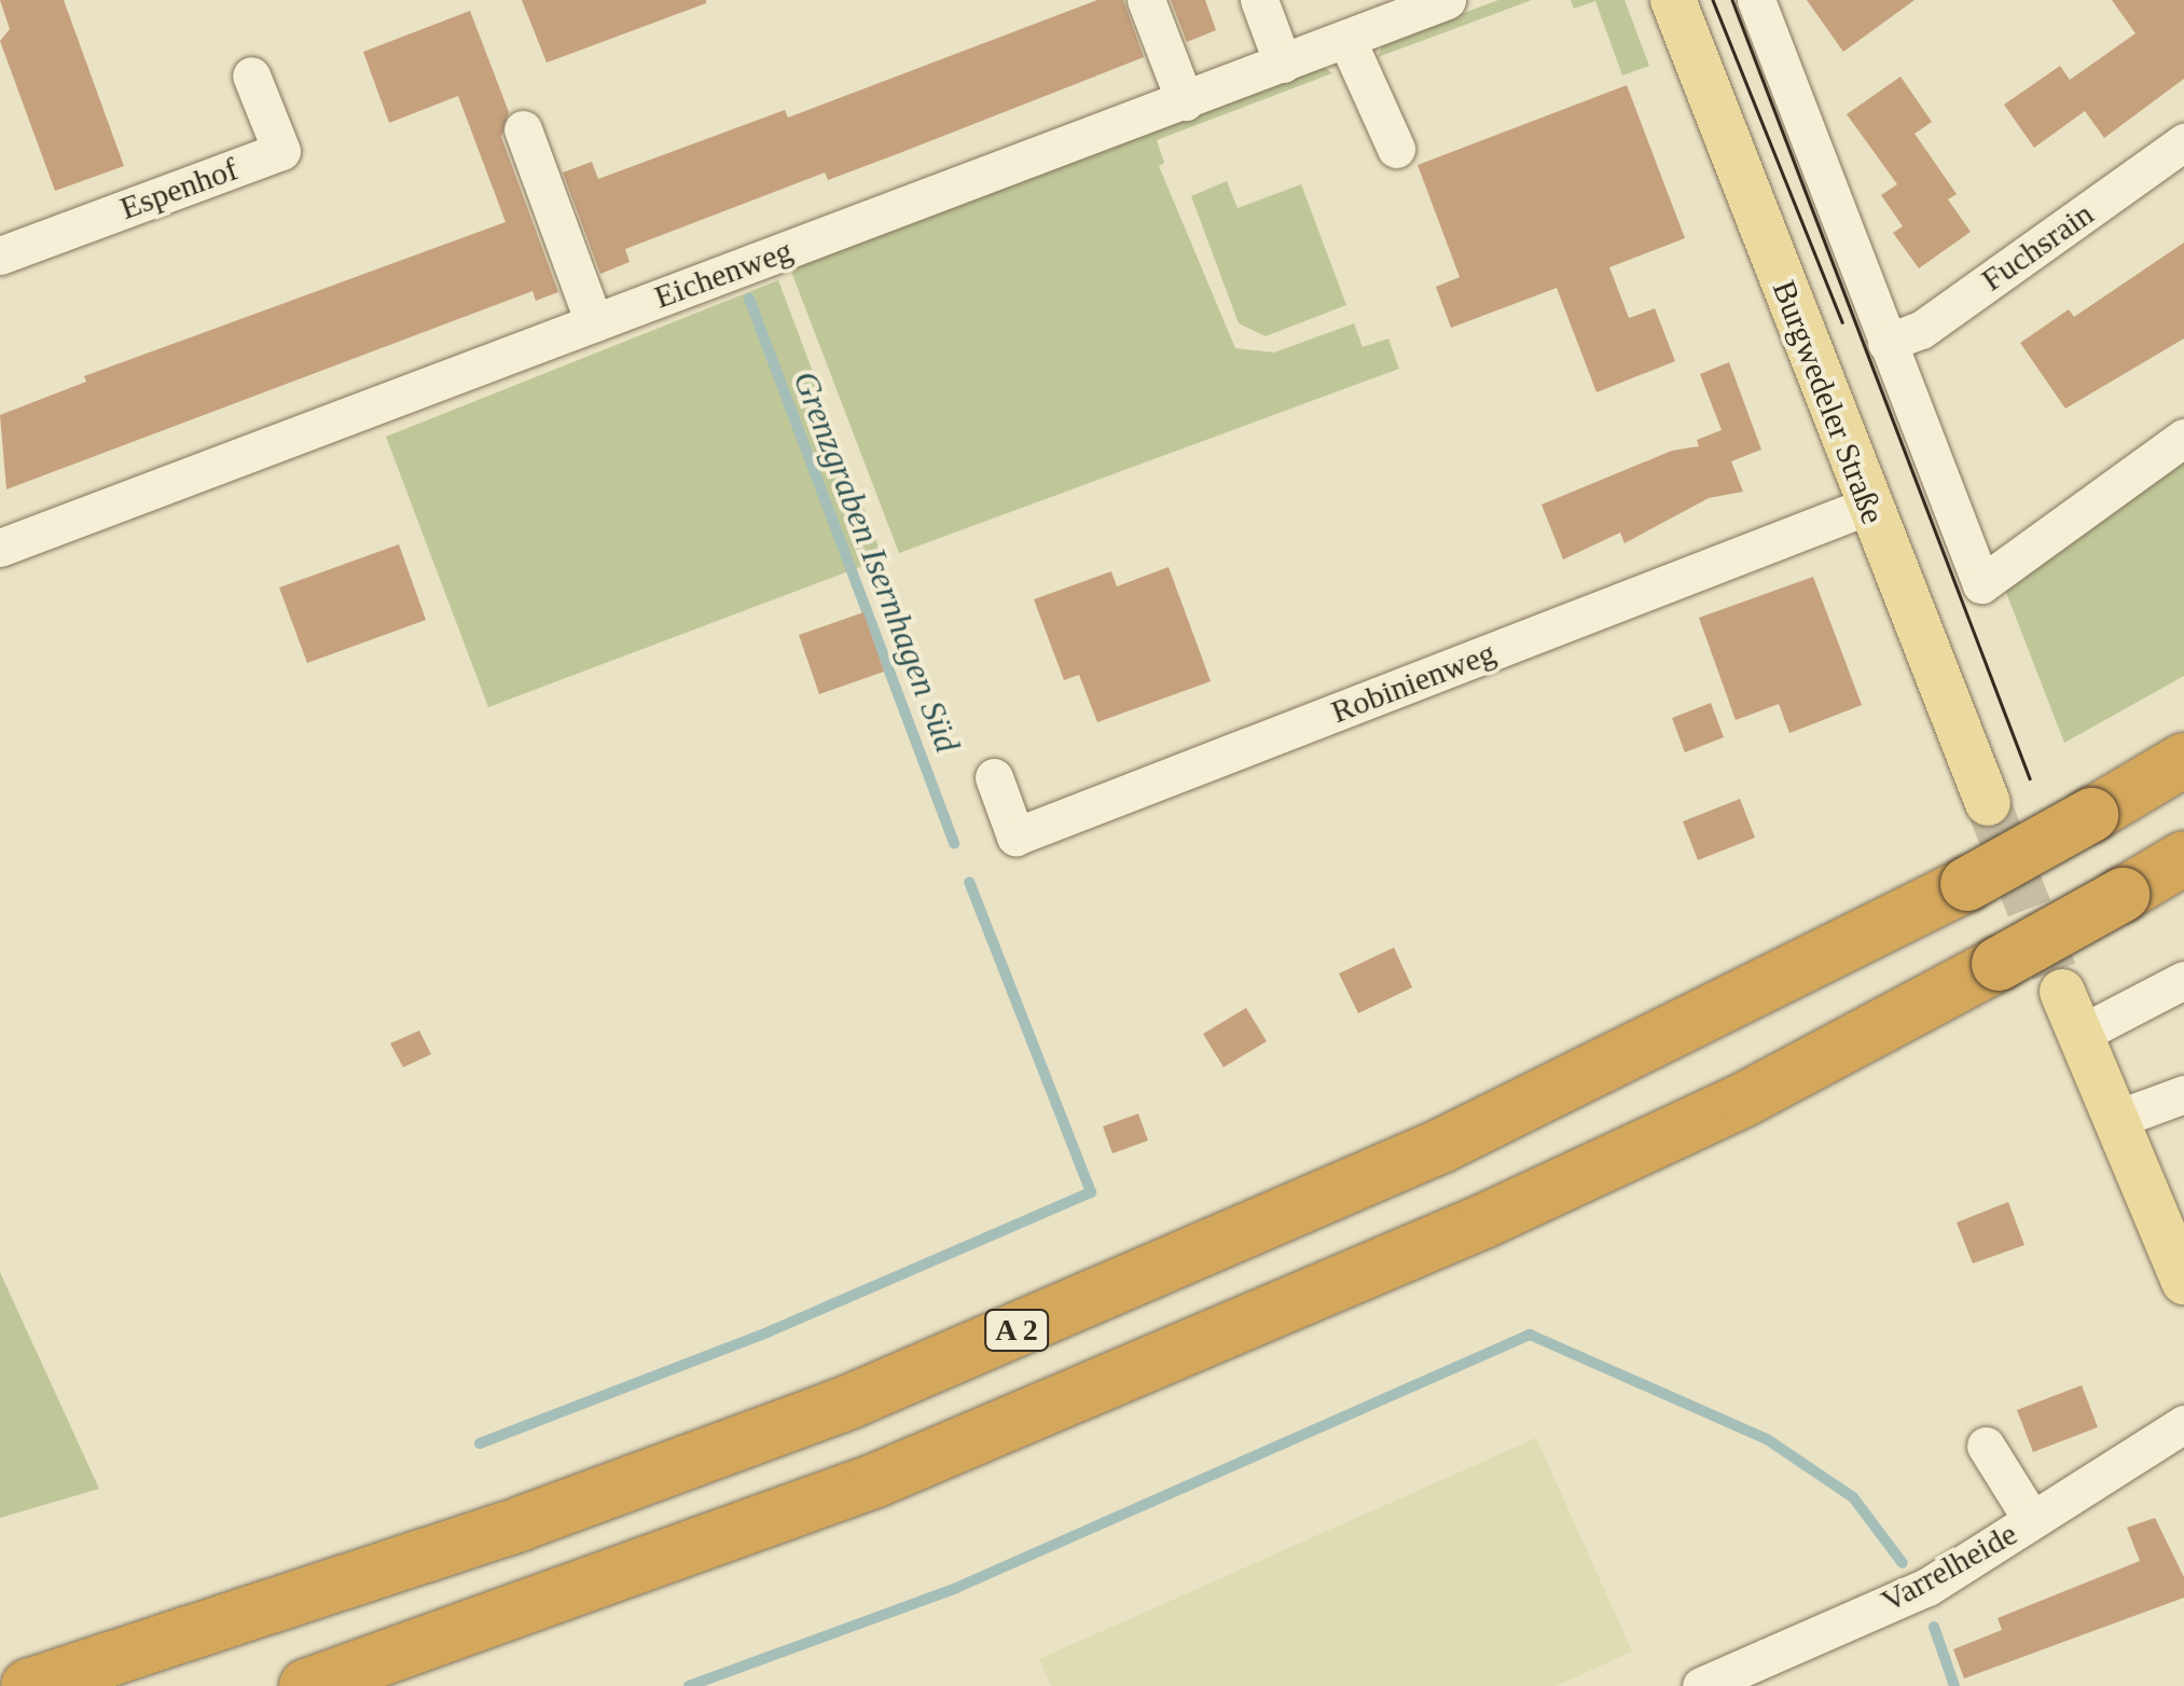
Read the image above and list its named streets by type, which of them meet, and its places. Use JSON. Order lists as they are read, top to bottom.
{
  "streets": {
    "highway": ["A 2"],
    "main road": ["Burgwedeler Straße"],
    "street": [
      "Espenhof",
      "Fuchsrain",
      "Eichenweg",
      "Robinienweg",
      "Varrelheide"
    ]
  },
  "crossings": [
    ["Burgwedeler Straße", "Robinienweg"]
  ],
  "water": ["Grenzgraben Isernhagen Süd"]
}
